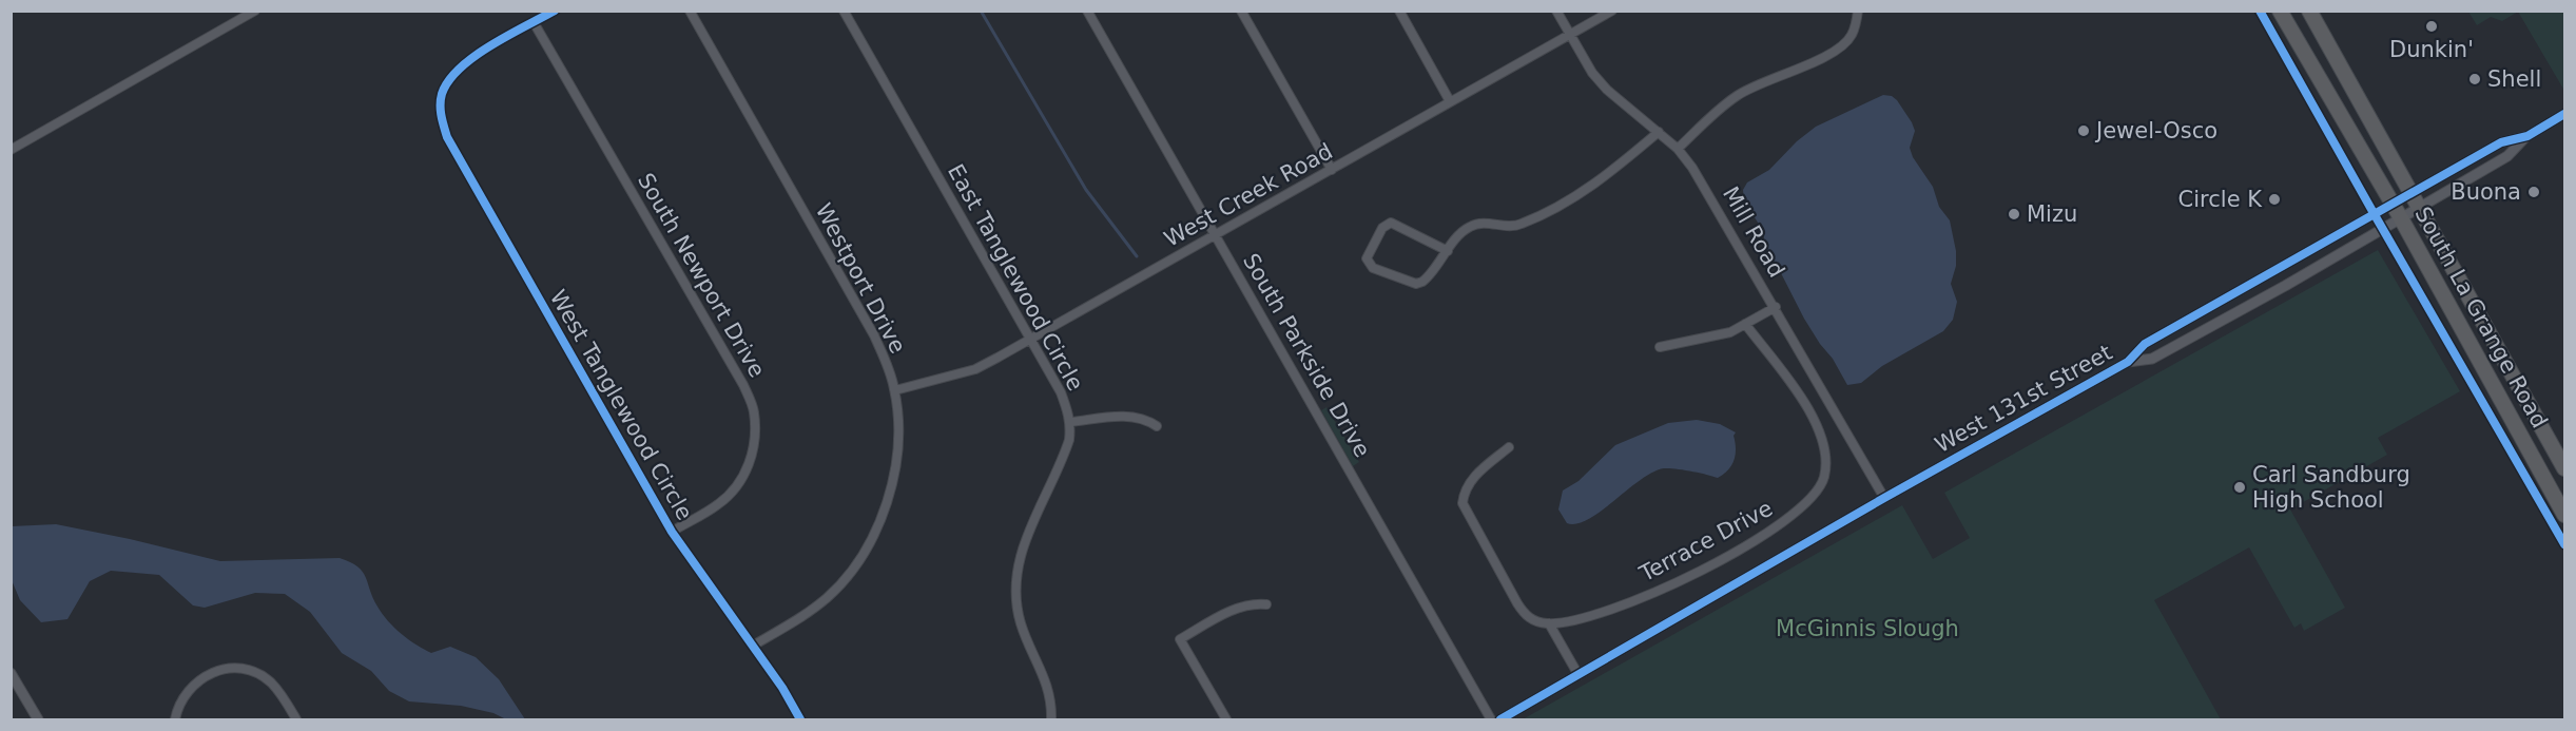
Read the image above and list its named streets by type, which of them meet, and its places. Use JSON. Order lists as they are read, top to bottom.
{
  "streets": {
    "highway": ["South La Grange Road"],
    "street": [
      "West Creek Road",
      "Mill Road",
      "South Newport Drive",
      "East Tanglewood Circle",
      "Westport Drive",
      "South Parkside Drive",
      "West 131st Street",
      "West Tanglewood Circle",
      "Terrace Drive"
    ]
  },
  "crossings": [
    ["West Creek Road", "Mill Road"],
    ["West Creek Road", "East Tanglewood Circle"],
    ["West Creek Road", "Westport Drive"],
    ["West Creek Road", "South Parkside Drive"],
    ["Mill Road", "West 131st Street"],
    ["South Newport Drive", "West Tanglewood Circle"],
    ["Westport Drive", "West Tanglewood Circle"],
    ["South La Grange Road", "West 131st Street"]
  ],
  "parks": ["McGinnis Slough"],
  "places": [
    "Dunkin'",
    "Shell",
    "Jewel-Osco",
    "Buona",
    "Circle K",
    "Mizu",
    "Carl Sandburg High School"
  ]
}
